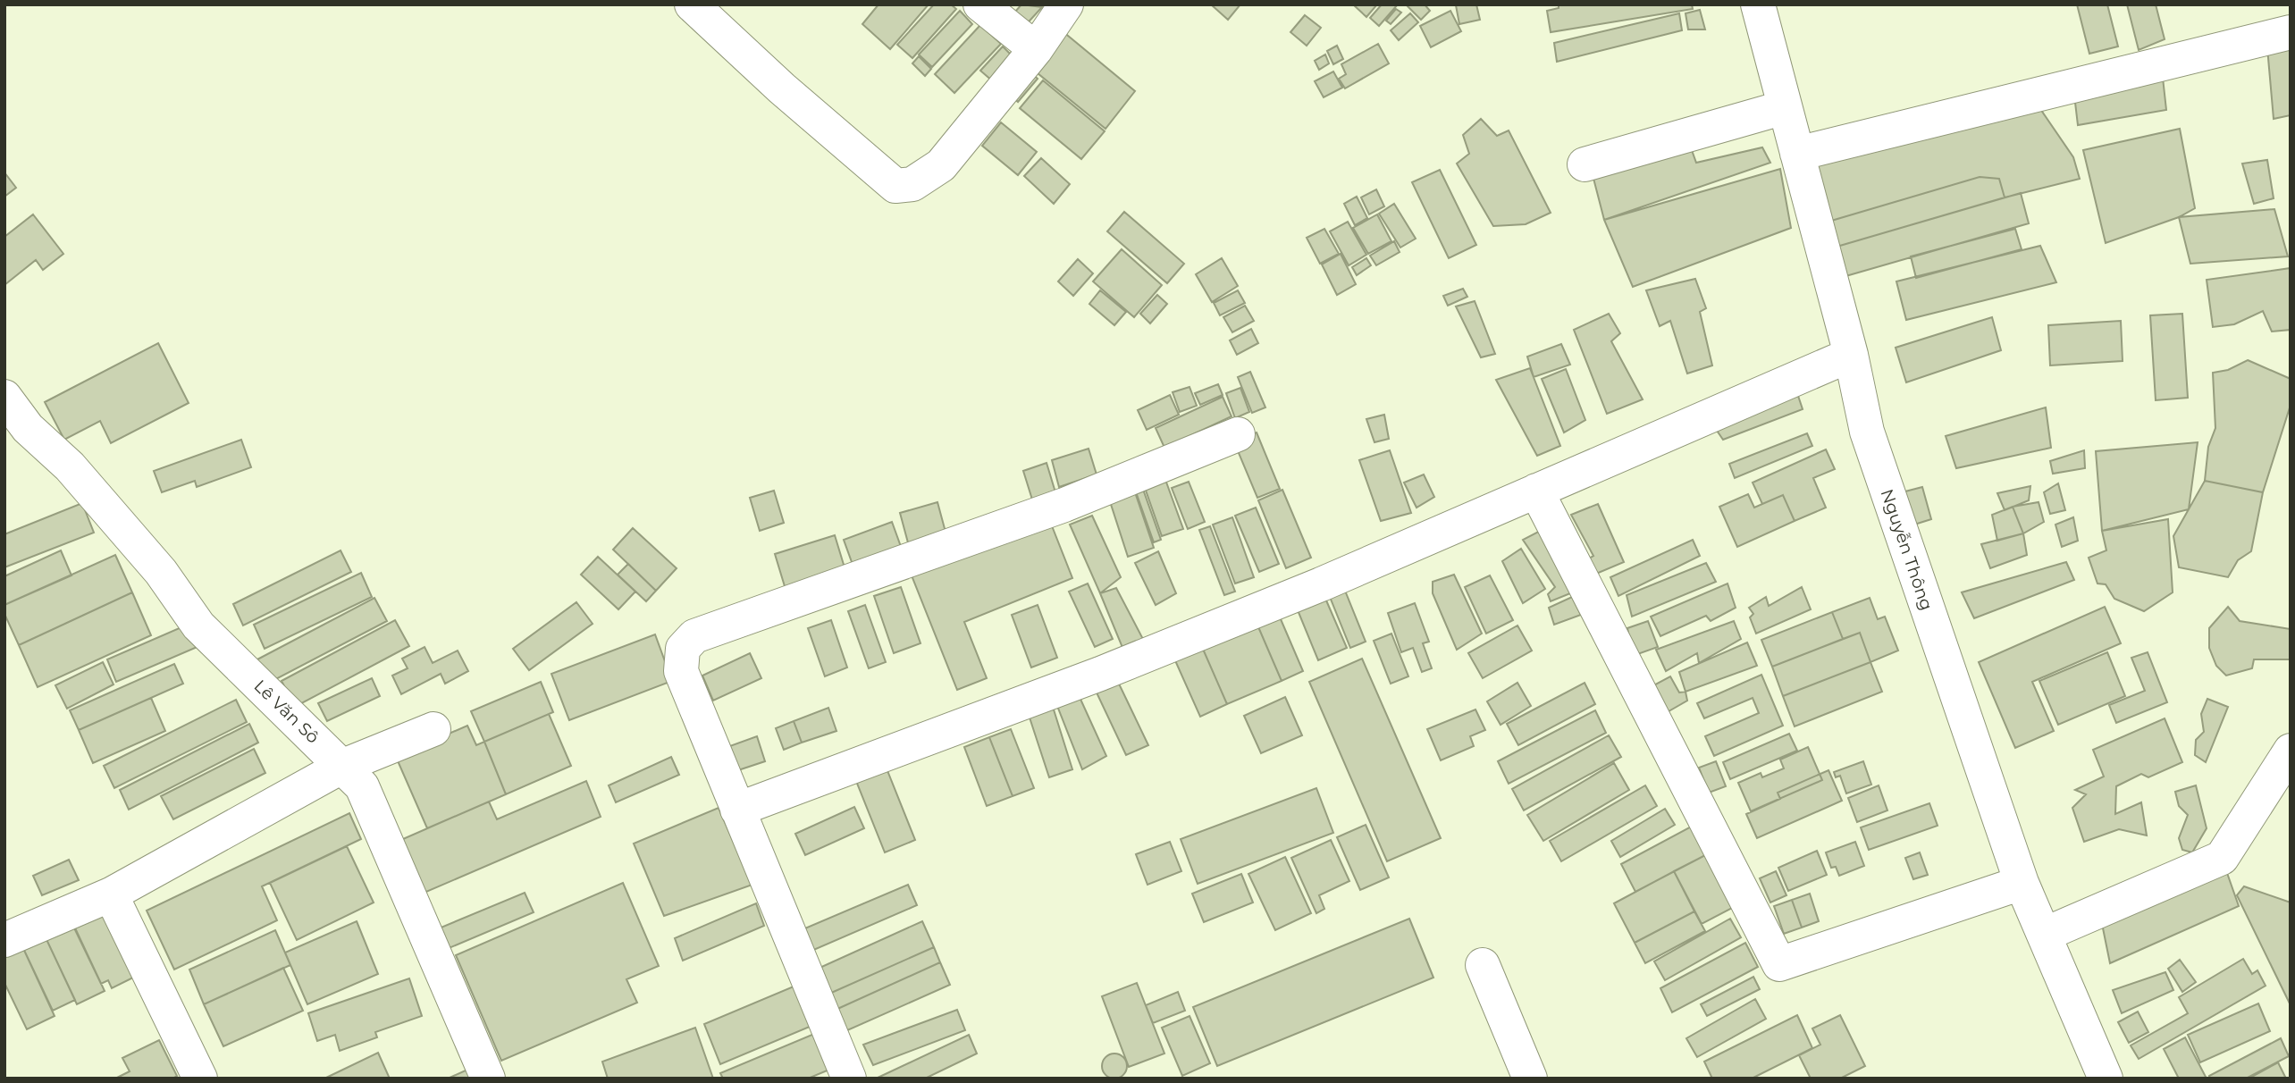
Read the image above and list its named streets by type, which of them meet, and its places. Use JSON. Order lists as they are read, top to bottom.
{
  "streets": {
    "street": ["Nguyễn Thông", "Lê Văn Sô"]
  }
}
